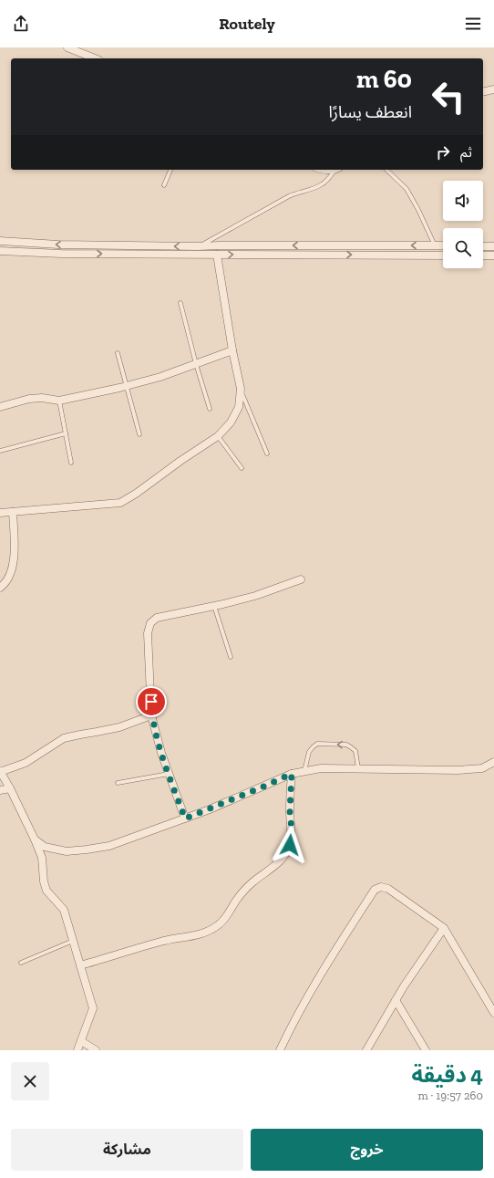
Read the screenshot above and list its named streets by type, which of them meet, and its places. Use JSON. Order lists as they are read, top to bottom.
{
  "page": {
    "header": "Routely",
    "turn": ["60 m", "انعطف يسارًا"],
    "then": "ثم",
    "heading": ["4 دقيقة", "260 m · 19:57"],
    "buttons": ["خروج", "مشاركة"]
  }
}
